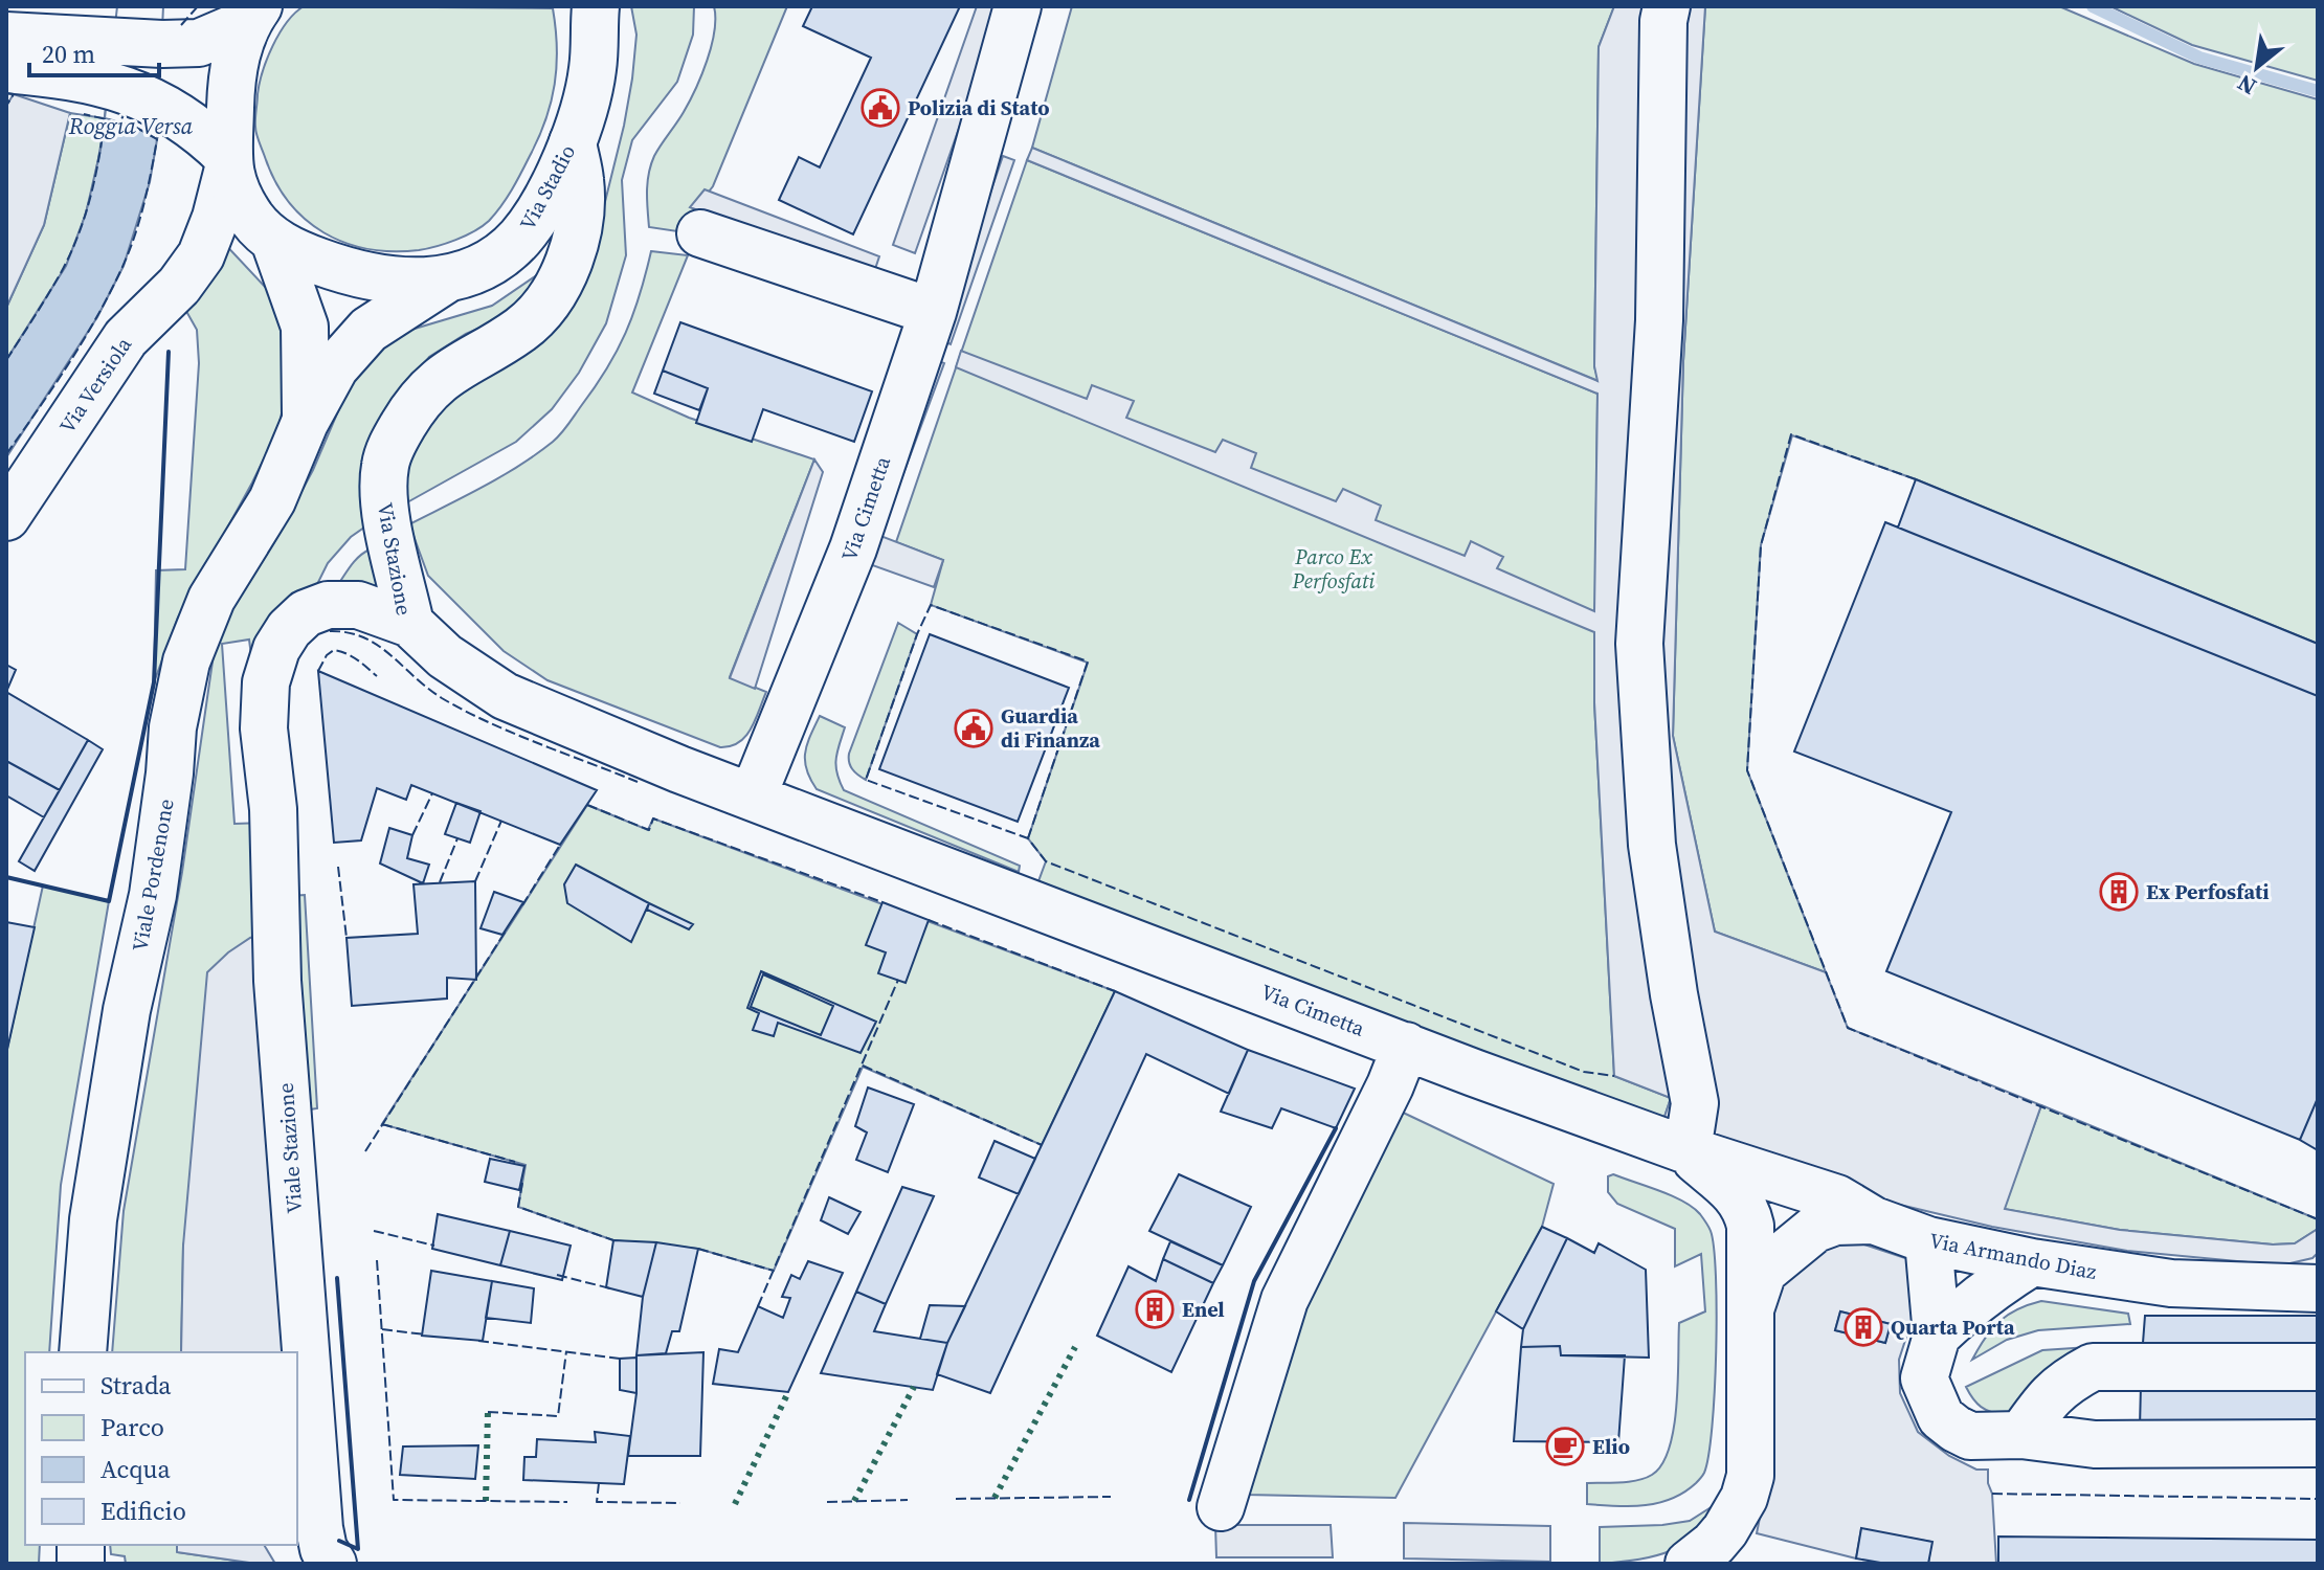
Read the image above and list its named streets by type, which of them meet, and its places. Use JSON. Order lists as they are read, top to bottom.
{
  "streets": {
    "street": [
      "Via Stadio",
      "Via Versiola",
      "Via Cimetta",
      "Via Stazione",
      "Viale Pordenone",
      "Viale Stazione",
      "Via Armando Diaz"
    ]
  },
  "crossings": [
    ["Via Stadio", "Via Versiola"],
    ["Via Stadio", "Via Stazione"],
    ["Via Stadio", "Viale Pordenone"],
    ["Via Cimetta", "Via Stazione"],
    ["Via Cimetta", "Via Armando Diaz"],
    ["Via Stazione", "Viale Stazione"]
  ],
  "water": ["Roggia Versa"],
  "parks": ["Parco Ex Perfosfati"],
  "places": {
    "public building": ["Polizia di Stato", "Guardia di Finanza"],
    "building": ["Ex Perfosfati", "Enel", "Quarta Porta"],
    "cafe": ["Elio"]
  },
  "legend": [
    "Strada",
    "Parco",
    "Acqua",
    "Edificio"
  ],
  "scale_bar": "20 m",
  "north": "bottom left"
}
